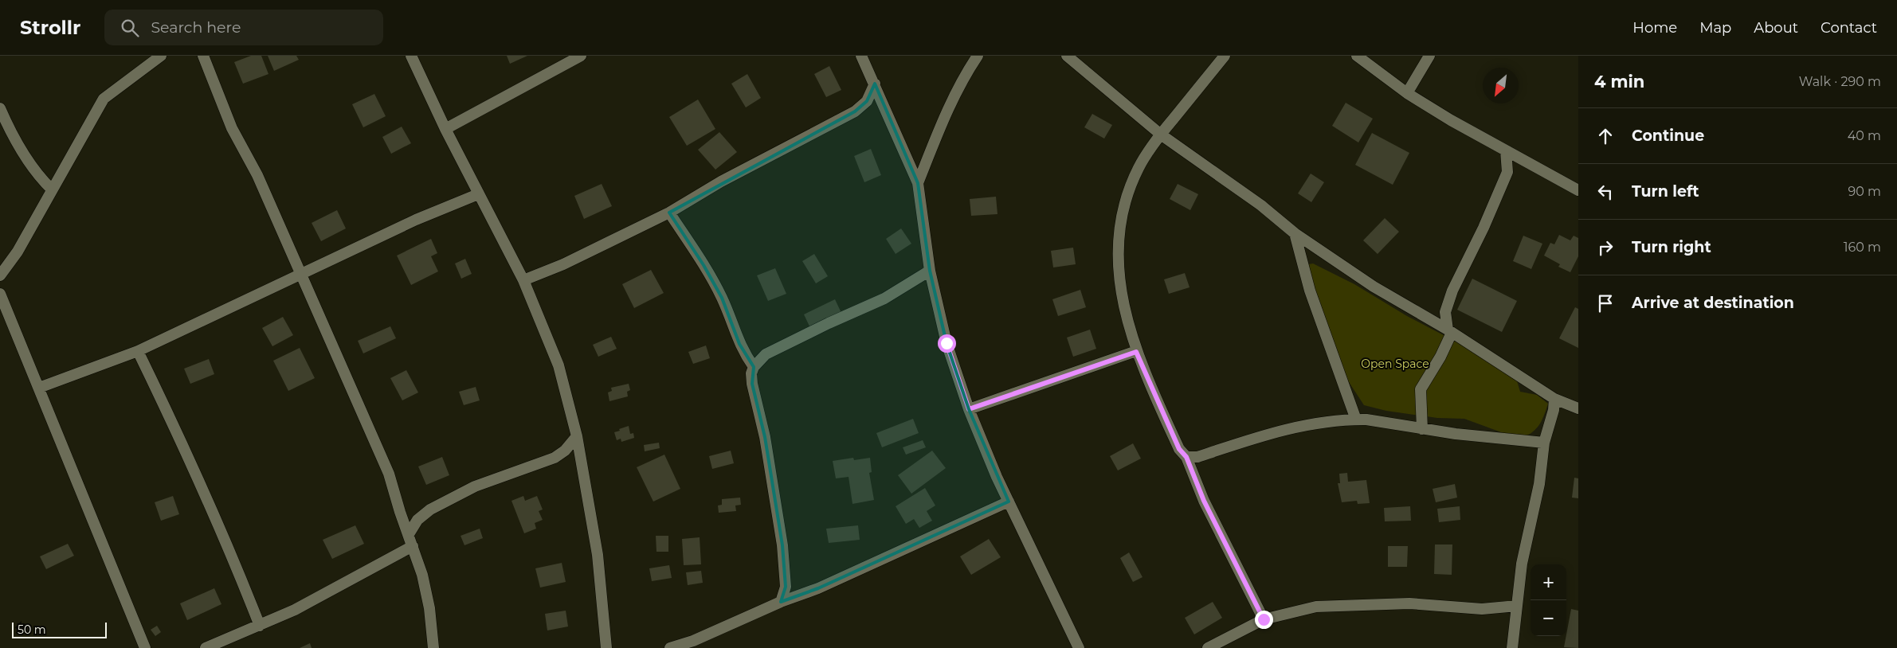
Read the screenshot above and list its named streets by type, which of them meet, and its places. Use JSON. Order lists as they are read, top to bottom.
{
  "parks": ["Open Space"],
  "scale_bar": "50 m",
  "north": "bottom left",
  "page": {
    "header": "Strollr",
    "search": "Search here",
    "nav": [
      "Home",
      "Map",
      "About",
      "Contact"
    ],
    "heading": ["4 min", "Walk · 290 m"],
    "list": [
      ["Continue", "40 m"],
      ["Turn left", "90 m"],
      ["Turn right", "160 m"],
      "Arrive at destination"
    ],
    "map_buttons": ["+", "−"],
    "scale": "50 m"
  }
}
